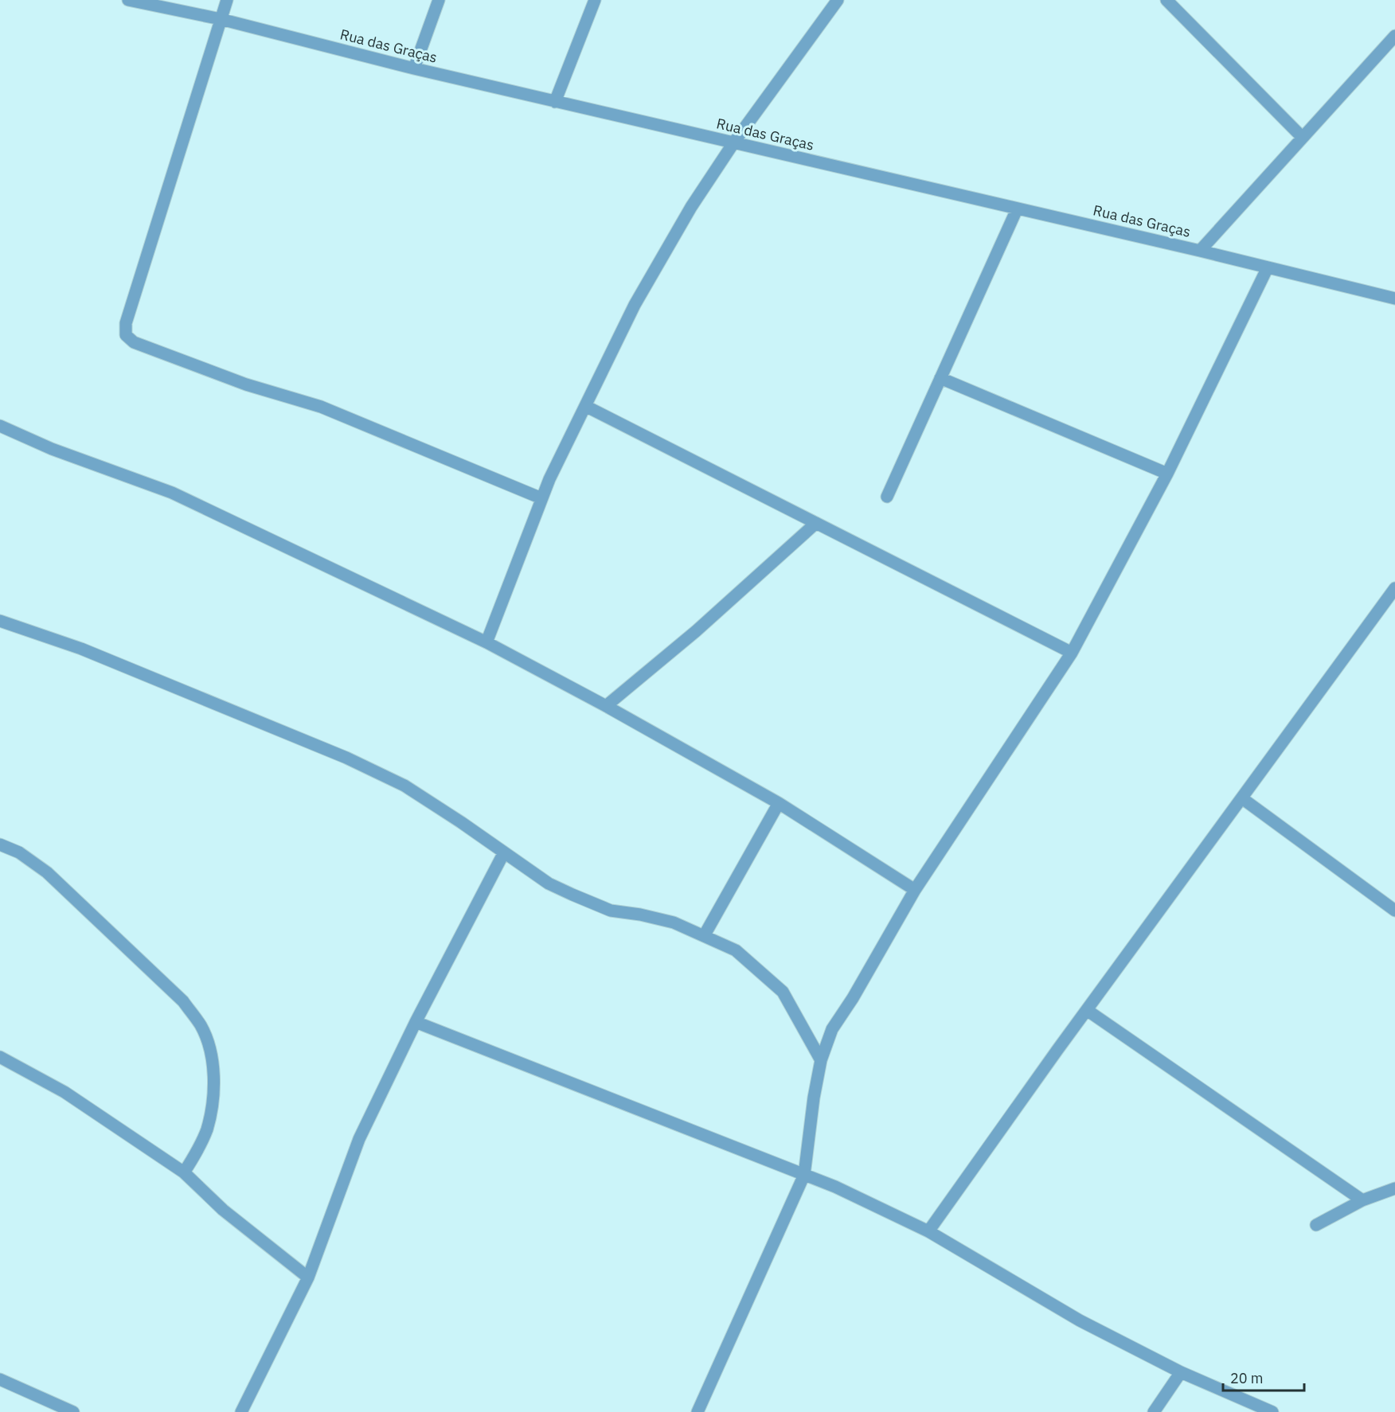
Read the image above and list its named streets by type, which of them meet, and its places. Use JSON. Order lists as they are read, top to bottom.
{
  "streets": {
    "street": ["Rua das Graças"]
  },
  "scale_bar": "20 m"
}
